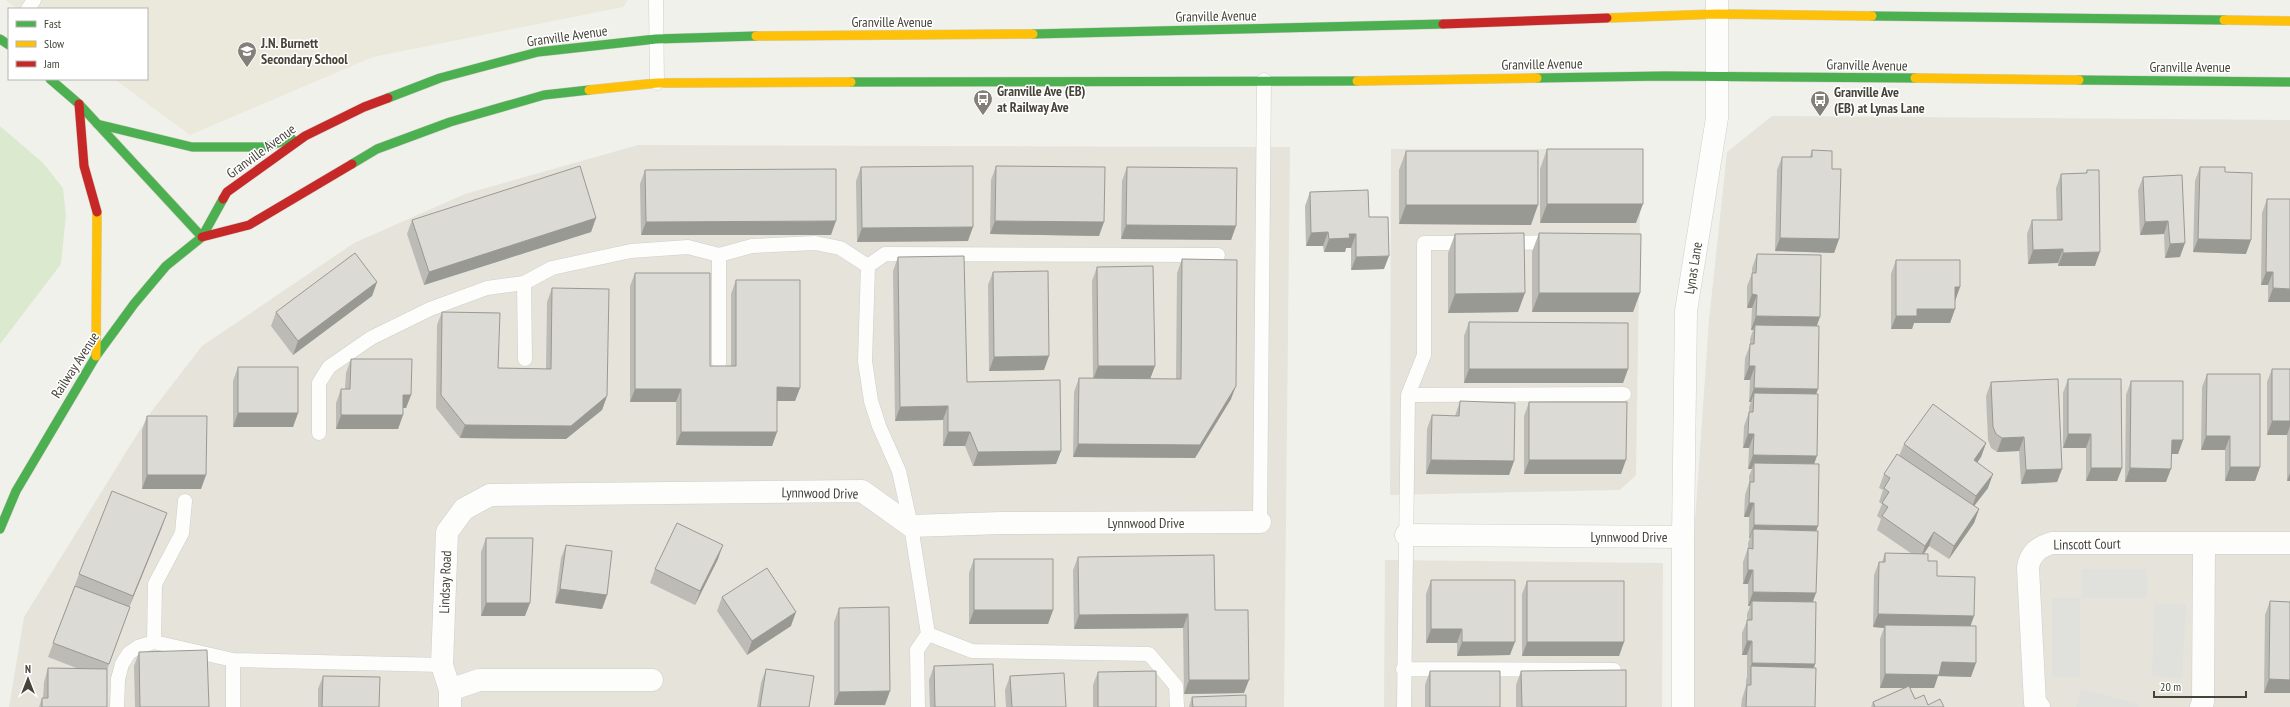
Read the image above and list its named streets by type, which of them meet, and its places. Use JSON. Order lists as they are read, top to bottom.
{
  "streets": {
    "main road": ["Granville Avenue", "Railway Avenue"],
    "street": [
      "Lynas Lane",
      "Lynnwood Drive",
      "Linscott Court",
      "Lindsay Road"
    ]
  },
  "crossings": [
    ["Granville Avenue", "Lynas Lane"],
    ["Granville Avenue", "Railway Avenue"],
    ["Lynas Lane", "Lynnwood Drive"],
    ["Lynnwood Drive", "Lindsay Road"]
  ],
  "places": {
    "school or university": ["J.N. Burnett Secondary School"],
    "bus stop": ["Granville Ave (EB) at Railway Ave", "Granville Ave (EB) at Lynas Lane"]
  },
  "legend": ["Fast", "Slow", "Jam"],
  "scale_bar": "20 m",
  "north": "top"
}
